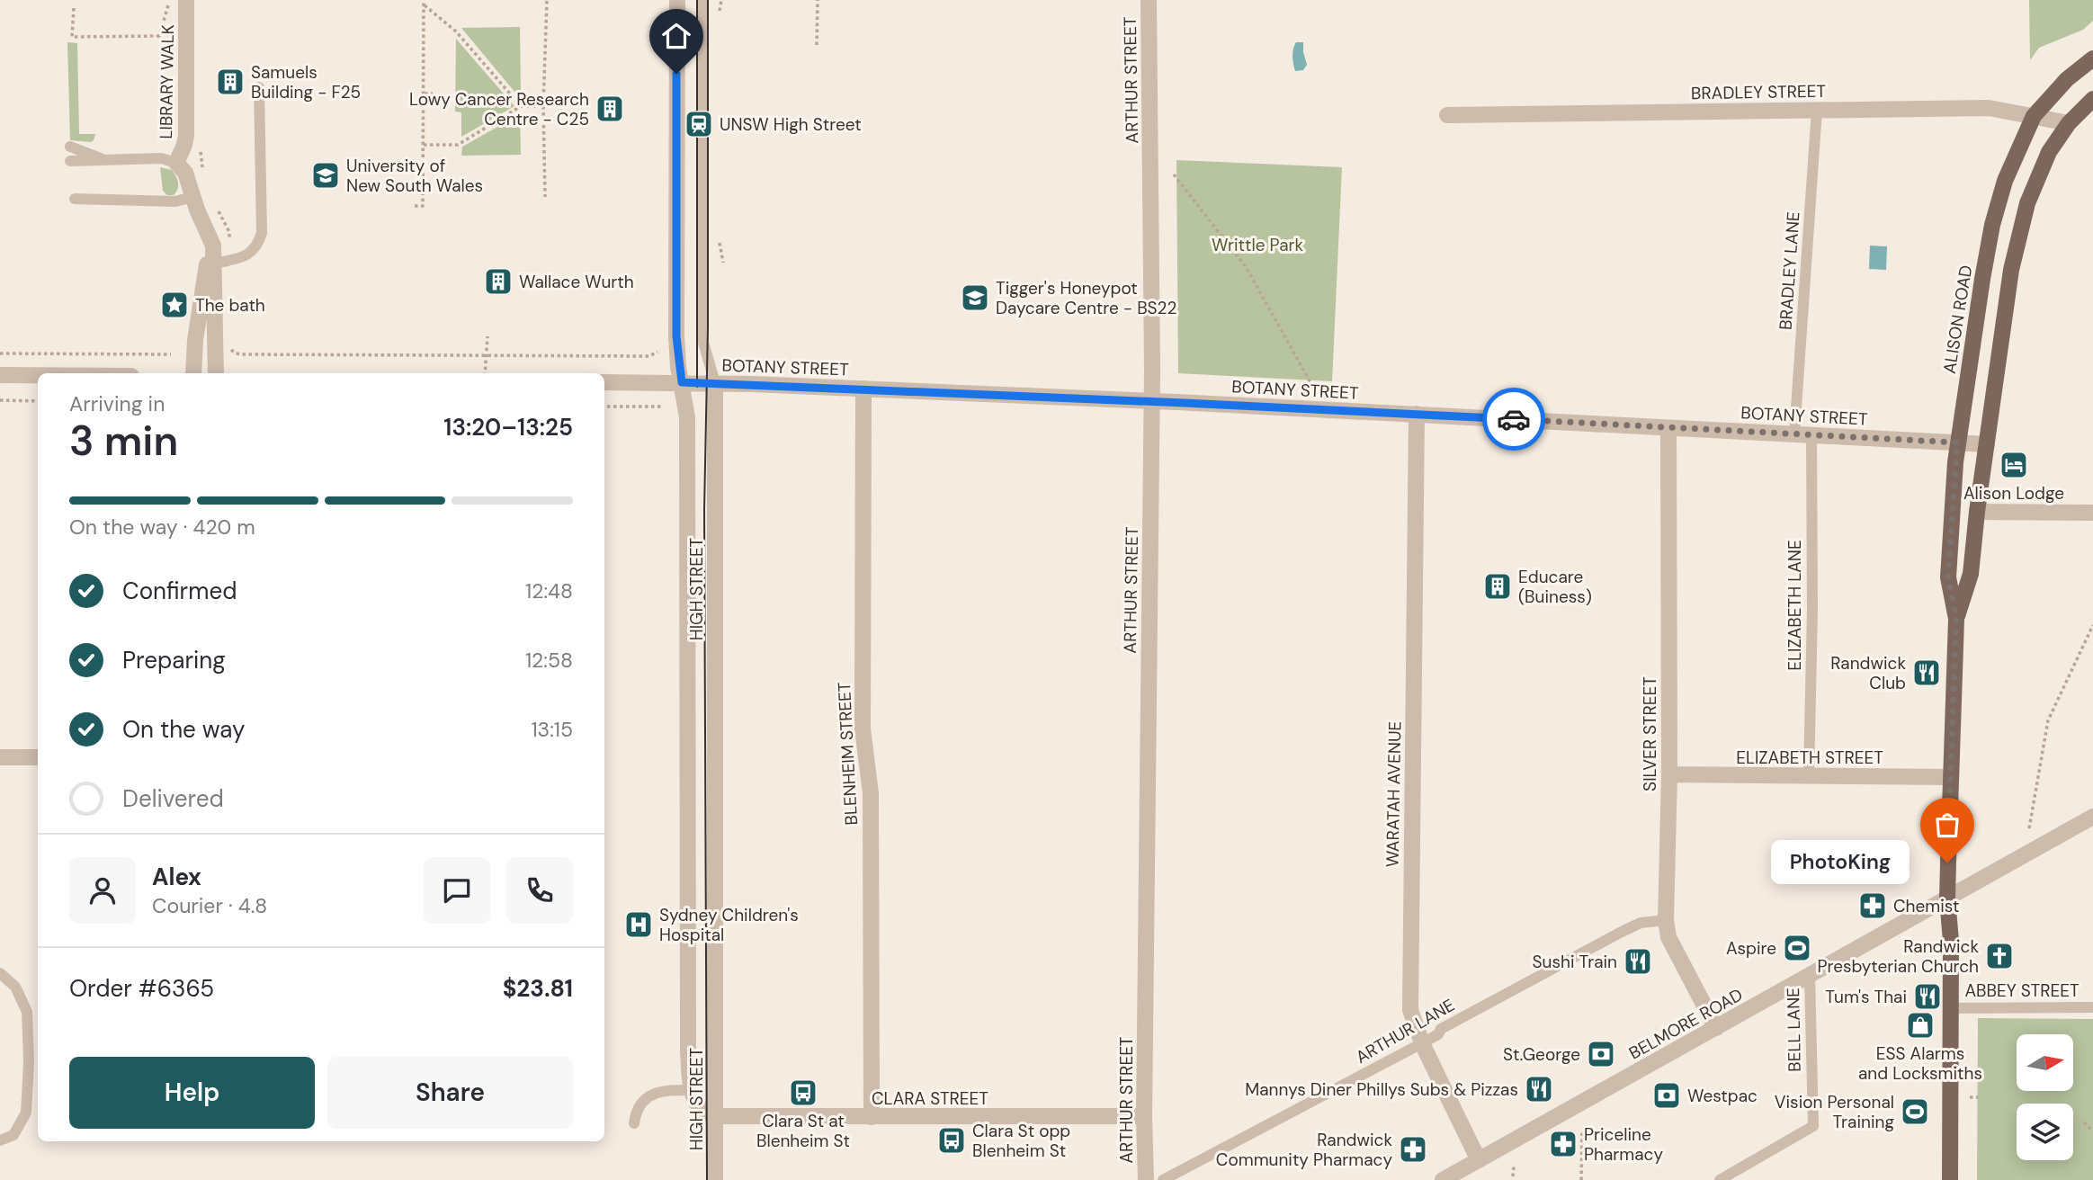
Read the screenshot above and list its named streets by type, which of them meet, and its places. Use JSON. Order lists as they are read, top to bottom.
{
  "streets": {
    "main road": ["ALISON ROAD"],
    "street": [
      "ARTHUR STREET",
      "LIBRARY WALK",
      "BRADLEY STREET",
      "BOTANY STREET",
      "HIGH STREET",
      "SILVER STREET",
      "BLENHEIM STREET",
      "ELIZABETH STREET",
      "WARATAH AVENUE",
      "BELMORE ROAD",
      "CLARA STREET"
    ],
    "lane": [
      "BRADLEY LANE",
      "ELIZABETH LANE",
      "ABBEY STREET",
      "BELL LANE",
      "ARTHUR LANE"
    ]
  },
  "crossings": [
    ["ARTHUR STREET", "BOTANY STREET"],
    ["ARTHUR STREET", "CLARA STREET"],
    ["BRADLEY STREET", "BRADLEY LANE"],
    ["BRADLEY STREET", "ALISON ROAD"],
    ["BRADLEY LANE", "BOTANY STREET"],
    ["ALISON ROAD", "BOTANY STREET"],
    ["ALISON ROAD", "ELIZABETH STREET"],
    ["ALISON ROAD", "ABBEY STREET"],
    ["ALISON ROAD", "BELMORE ROAD"],
    ["BOTANY STREET", "HIGH STREET"],
    ["BOTANY STREET", "ELIZABETH LANE"],
    ["BOTANY STREET", "SILVER STREET"],
    ["BOTANY STREET", "BLENHEIM STREET"],
    ["BOTANY STREET", "WARATAH AVENUE"],
    ["HIGH STREET", "CLARA STREET"],
    ["ELIZABETH LANE", "ELIZABETH STREET"],
    ["SILVER STREET", "ELIZABETH STREET"],
    ["SILVER STREET", "BELMORE ROAD"],
    ["SILVER STREET", "ARTHUR LANE"],
    ["BLENHEIM STREET", "CLARA STREET"],
    ["WARATAH AVENUE", "BELMORE ROAD"],
    ["WARATAH AVENUE", "ARTHUR LANE"],
    ["BELMORE ROAD", "BELL LANE"]
  ],
  "parks": ["Writtle Park"],
  "places": {
    "building": [
      "Samuels Building - F25",
      "Lowy Cancer Research Centre - C25",
      "Wallace Wurth",
      "Educare (Buiness)"
    ],
    "station": ["UNSW High Street"],
    "school or university": ["University of New South Wales", "Tigger's Honeypot Daycare Centre - BS22"],
    "place": ["The bath"],
    "hotel": ["Alison Lodge"],
    "restaurant": [
      "Randwick Club",
      "Sushi Train",
      "Tum's Thai",
      "Mannys Diner Phillys Subs & Pizzas"
    ],
    "other": ["PhotoKing"],
    "pharmacy": ["Chemist", "Priceline Pharmacy", "Randwick Community Pharmacy"],
    "hospital": ["Sydney Children's Hospital"],
    "sports": ["Aspire", "Vision Personal Training"],
    "church": ["Randwick Presbyterian Church"],
    "shop": ["ESS Alarms and Locksmiths"],
    "bank": ["St.George", "Westpac"],
    "bus stop": ["Clara St at Blenheim St", "Clara St opp Blenheim St"]
  },
  "north": "right",
  "page": {
    "heading": ["3 min", "Arriving in", "13:20–13:25"],
    "panel": [
      "Alex",
      "Courier · 4.8",
      "Order #6365",
      "$23.81"
    ],
    "bar": "On the way · 420 m",
    "list": [
      ["Confirmed", "12:48"],
      ["Preparing", "12:58"],
      ["On the way", "13:15"],
      "Delivered"
    ],
    "bubble": "PhotoKing",
    "buttons": ["Help", "Share"]
  }
}
